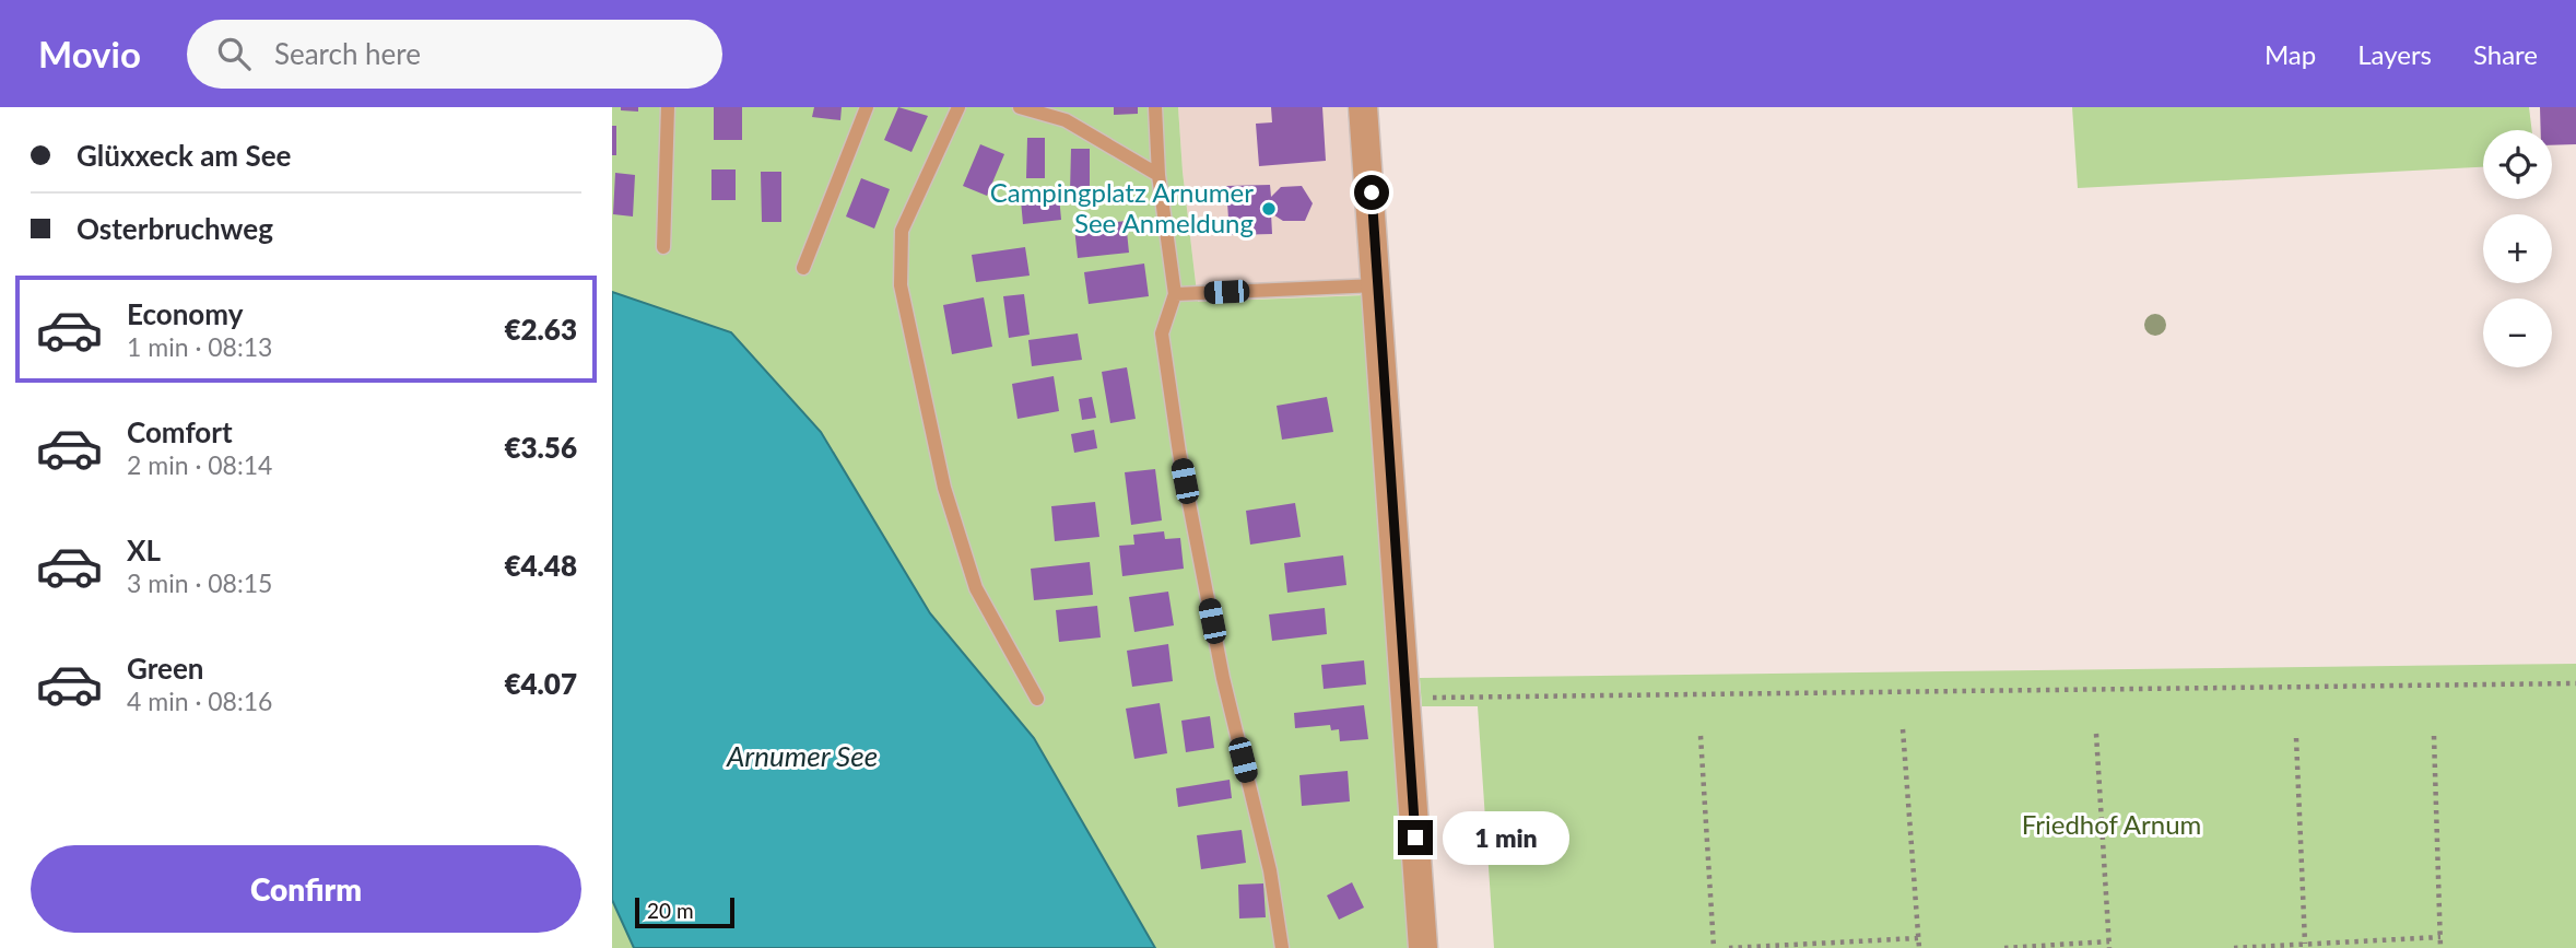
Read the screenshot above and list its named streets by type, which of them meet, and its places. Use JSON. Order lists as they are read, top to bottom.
{
  "water": ["Arnumer See"],
  "parks": ["Friedhof Arnum"],
  "places": ["Campingplatz Arnumer See Anmeldung"],
  "scale_bar": "20 m",
  "page": {
    "header": "Movio",
    "search": "Search here",
    "nav": ["Map", "Layers", "Share"],
    "banner": ["Glüxxeck am See", "Osterbruchweg"],
    "map_buttons": ["+", "−"],
    "list": [
      {
        "name": "Economy",
        "note": "1 min · 08:13",
        "value": "€2.63"
      },
      {
        "name": "Comfort",
        "note": "2 min · 08:14",
        "value": "€3.56"
      },
      {
        "name": "XL",
        "note": "3 min · 08:15",
        "value": "€4.48"
      },
      {
        "name": "Green",
        "note": "4 min · 08:16",
        "value": "€4.07"
      }
    ],
    "bubble": "1 min",
    "buttons": "Confirm",
    "scale": "20 m"
  }
}
